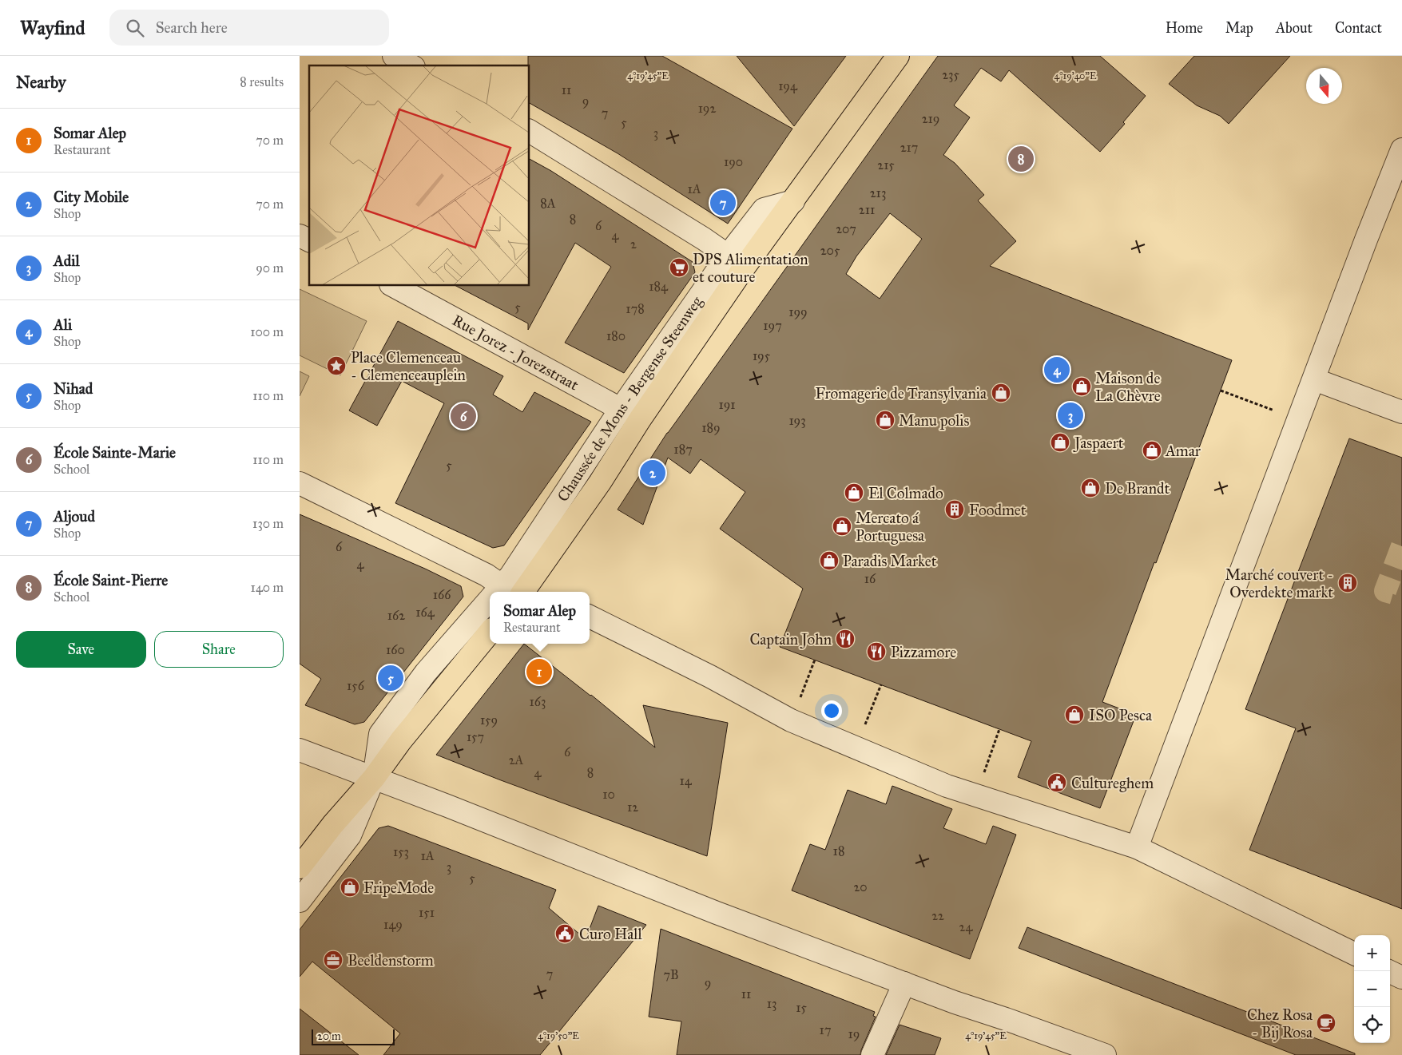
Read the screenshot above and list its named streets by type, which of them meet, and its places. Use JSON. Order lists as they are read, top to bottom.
{
  "streets": {
    "main road": ["Chaussée de Mons - Bergense Steenweg"],
    "street": ["Rue Jorez - Jorezstraat"]
  },
  "crossings": [
    ["Rue Jorez - Jorezstraat", "Chaussée de Mons - Bergense Steenweg"]
  ],
  "places": {
    "supermarket": ["DPS Alimentation et couture"],
    "place": ["Place Clemenceau - Clemenceauplein"],
    "shop": [
      "Maison de La Chèvre",
      "Fromagerie de Transylvania",
      "Manu polis",
      "Jaspaert",
      "Amar",
      "De Brandt",
      "El Colmado",
      "Mercato á Portuguesa",
      "Paradis Market",
      "ISO Pesca",
      "FripeMode"
    ],
    "building": ["Foodmet", "Marché couvert - Overdekte markt"],
    "restaurant": ["Captain John", "Pizzamore"],
    "public building": ["Cultureghem", "Curo Hall"],
    "office": ["Beeldenstorm"],
    "cafe": ["Chez Rosa - Bij Rosa"]
  },
  "house_numbers": [
    "235",
    "194",
    "11",
    "9",
    "192",
    "7",
    "219",
    "5",
    "3",
    "217",
    "190",
    "215",
    "1A",
    "213",
    "8A",
    "211",
    "8",
    "6",
    "207",
    "4",
    "2",
    "205",
    "184",
    "5",
    "178",
    "199",
    "197",
    "180",
    "195",
    "191",
    "193",
    "189",
    "187",
    "5",
    "6",
    "4",
    "16",
    "166",
    "164",
    "162",
    "160",
    "156",
    "163",
    "159",
    "157",
    "6",
    "2A",
    "4",
    "8",
    "14",
    "10",
    "12",
    "18",
    "153",
    "1A",
    "3",
    "5",
    "20",
    "151",
    "22",
    "149",
    "24",
    "7",
    "7B",
    "9",
    "11",
    "13",
    "15",
    "17",
    "19"
  ],
  "scale_bar": "20 m",
  "north": "bottom",
  "page": {
    "header": "Wayfind",
    "search": "Search here",
    "nav": [
      "Home",
      "Map",
      "About",
      "Contact"
    ],
    "heading": ["Nearby", "8 results"],
    "list": [
      {
        "mark": "1",
        "name": "Somar Alep",
        "note": "Restaurant",
        "value": "70 m"
      },
      {
        "mark": "2",
        "name": "City Mobile",
        "note": "Shop",
        "value": "70 m"
      },
      {
        "mark": "3",
        "name": "Adil",
        "note": "Shop",
        "value": "90 m"
      },
      {
        "mark": "4",
        "name": "Ali",
        "note": "Shop",
        "value": "100 m"
      },
      {
        "mark": "5",
        "name": "Nihad",
        "note": "Shop",
        "value": "110 m"
      },
      {
        "mark": "6",
        "name": "École Sainte-Marie",
        "note": "School",
        "value": "110 m"
      },
      {
        "mark": "7",
        "name": "Aljoud",
        "note": "Shop",
        "value": "130 m"
      },
      {
        "mark": "8",
        "name": "École Saint-Pierre",
        "note": "School",
        "value": "140 m"
      }
    ],
    "pins": [
      "8",
      "7",
      "4",
      "3",
      "6",
      "2",
      "1",
      "5"
    ],
    "popup": ["Somar Alep", "Restaurant"],
    "buttons": ["Save", "Share"],
    "map_buttons": ["+", "−"],
    "scale": "20 m"
  },
  "coordinates": ["4°19'45\"E", "4°19'40\"E", "4°19'50\"E"]
}
